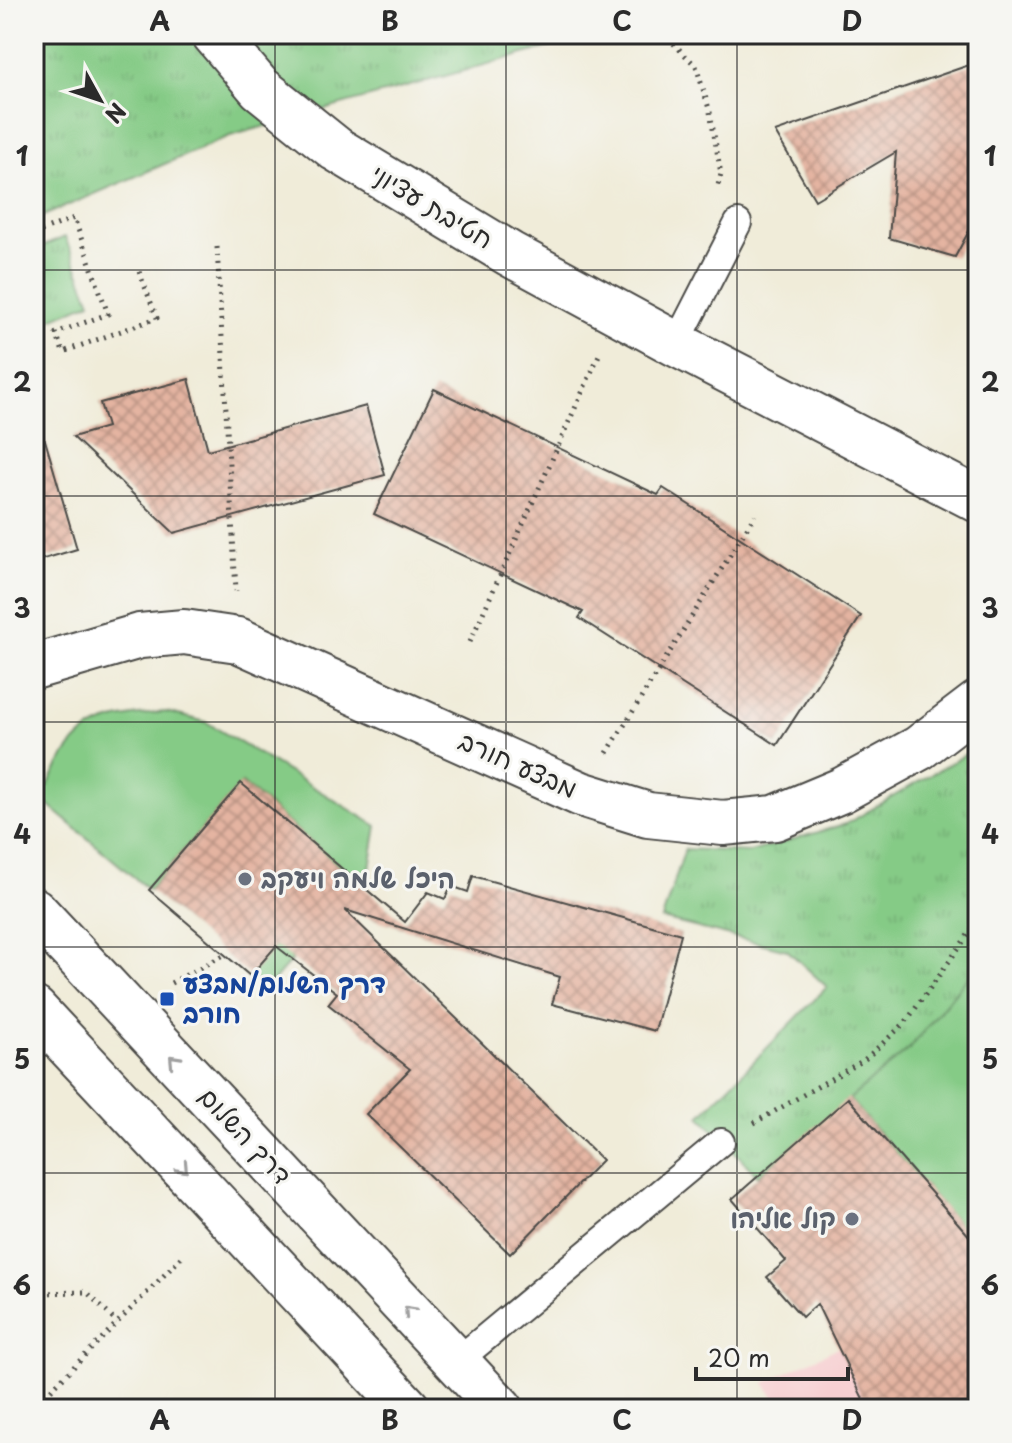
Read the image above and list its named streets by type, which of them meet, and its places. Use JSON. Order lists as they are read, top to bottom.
{
  "streets": {
    "street": ["חטיבת עציוני", "מבצע חורב", "דרך השלום"]
  },
  "places": {
    "other": ["היכל שלמה ויעקב", "קול אליהו"],
    "transit": ["דרך השלום/מבצע חורב"]
  },
  "scale_bar": "20 m",
  "north": "bottom right",
  "grid": {
    "columns": [
      "A",
      "B",
      "C",
      "D"
    ],
    "rows": [
      "1",
      "2",
      "3",
      "4",
      "5",
      "6"
    ]
  }
}
